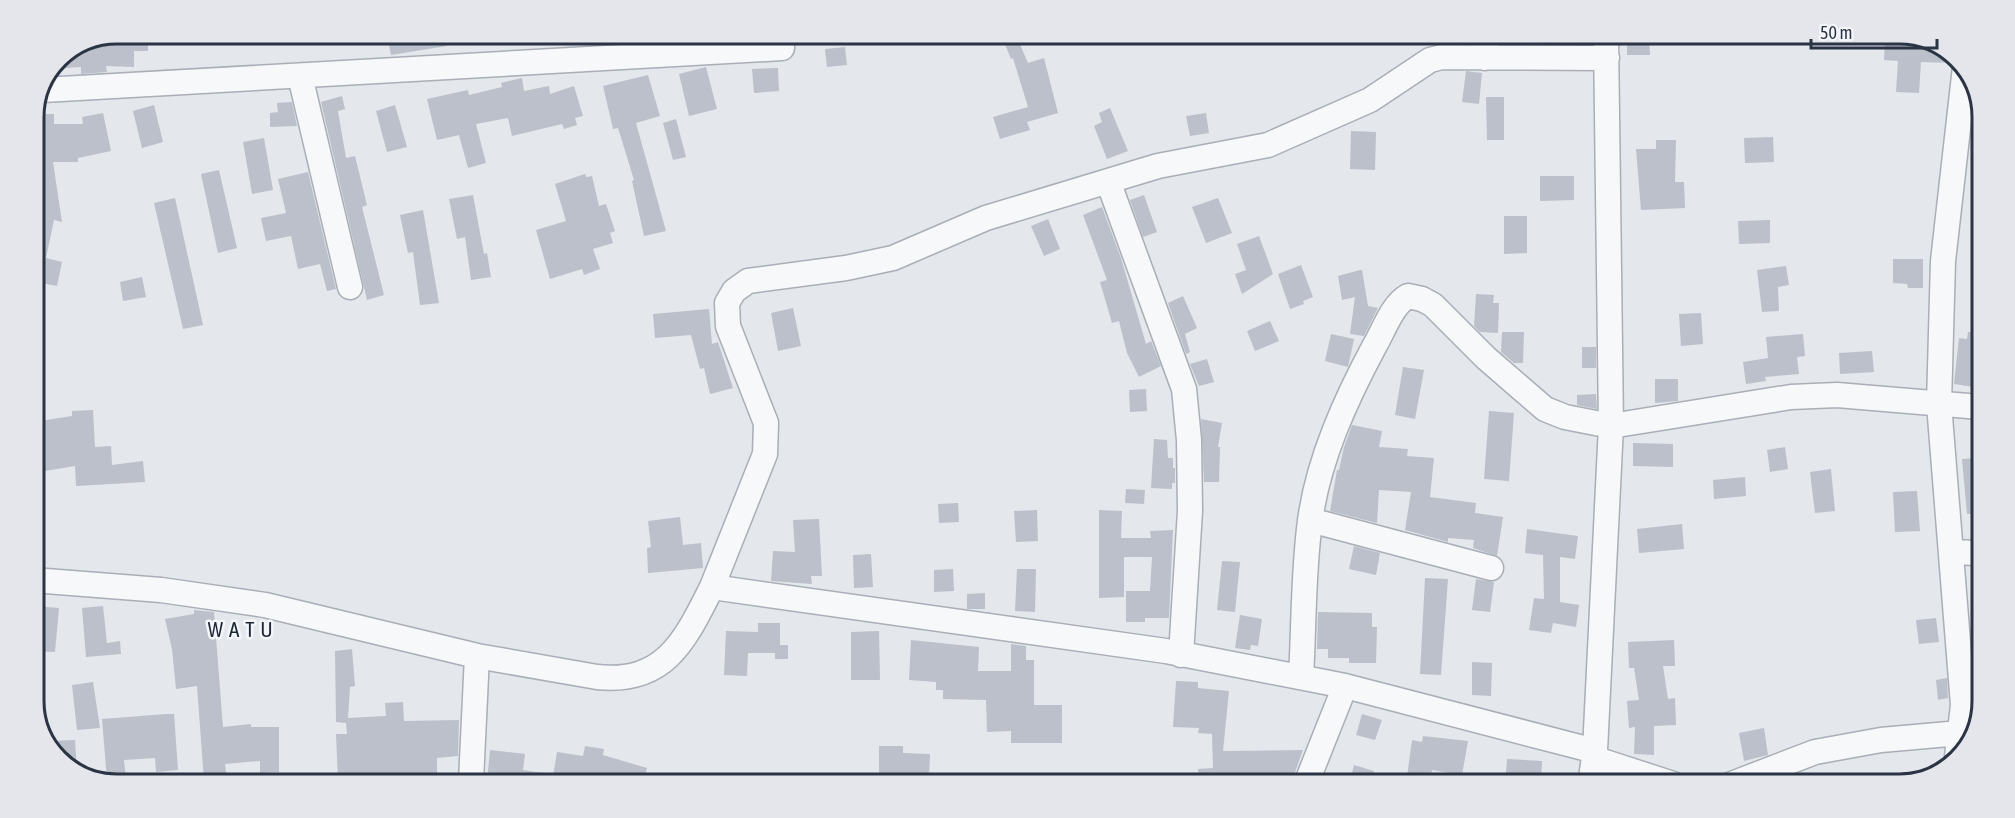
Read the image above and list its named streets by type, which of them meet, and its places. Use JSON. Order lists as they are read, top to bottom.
{
  "districts": ["W A T U"],
  "scale_bar": "50 m"
}
